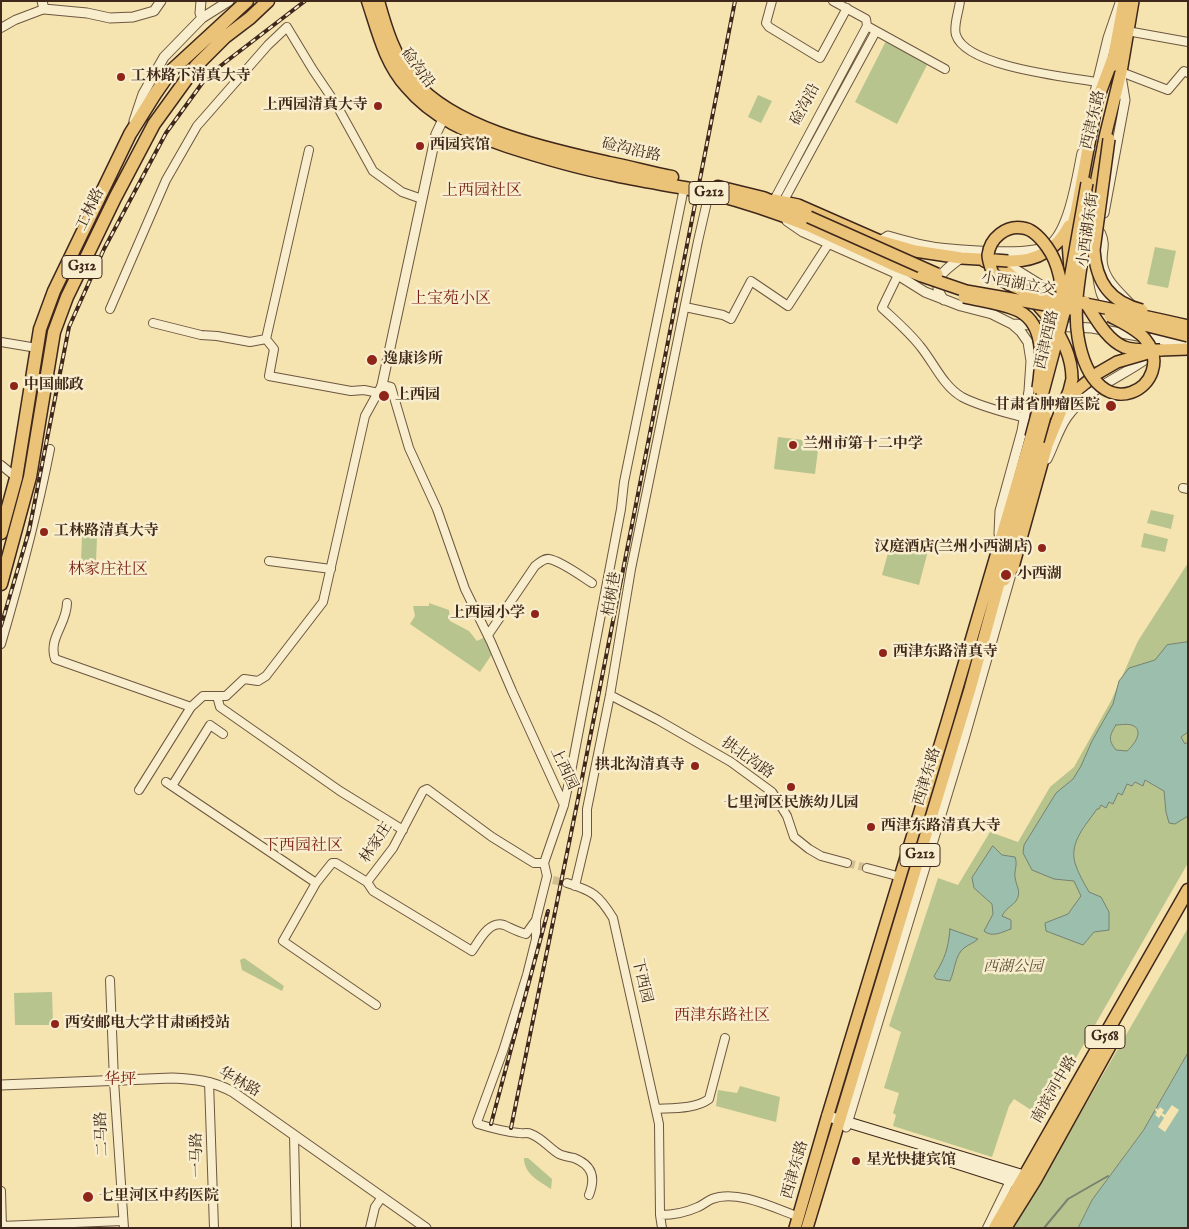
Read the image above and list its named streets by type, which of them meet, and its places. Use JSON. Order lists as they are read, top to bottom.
{
  "streets": {
    "highway": [
      "硷沟沿",
      "硷沟沿路",
      "G212",
      "工林路",
      "G312",
      "G568",
      "南滨河中路"
    ],
    "main road": ["西津东路", "小西湖立交", "西津西路"],
    "street": [
      "小西湖东街",
      "柏树巷",
      "拱北沟路",
      "上西园",
      "林家庄",
      "下西园",
      "华林路",
      "二马路",
      "一马路"
    ]
  },
  "crossings": [
    ["硷沟沿", "硷沟沿路"],
    ["西津东路", "西津西路"],
    ["硷沟沿路", "G212"],
    ["硷沟沿路", "柏树巷"],
    ["G212", "小西湖立交"],
    ["小西湖东街", "小西湖立交"],
    ["柏树巷", "拱北沟路"],
    ["柏树巷", "下西园"],
    ["华林路", "二马路"],
    ["华林路", "一马路"]
  ],
  "districts": [
    "上西园社区",
    "上宝苑小区",
    "林家庄社区",
    "下西园社区",
    "西津东路社区",
    "华坪"
  ],
  "parks": ["西湖公园"],
  "places": [
    "工林路下清真大寺",
    "上西园清真大寺",
    "西园宾馆",
    "逸康诊所",
    "中国邮政",
    "上西园",
    "甘肃省肿瘤医院",
    "兰州市第十二中学",
    "工林路清真大寺",
    "汉庭酒店(兰州小西湖店)",
    "小西湖",
    "上西园小学",
    "西津东路清真寺",
    "拱北沟清真寺",
    "七里河区民族幼儿园",
    "西津东路清真大寺",
    "西安邮电大学甘肃函授站",
    "星光快捷宾馆",
    "七里河区中药医院"
  ]
}
